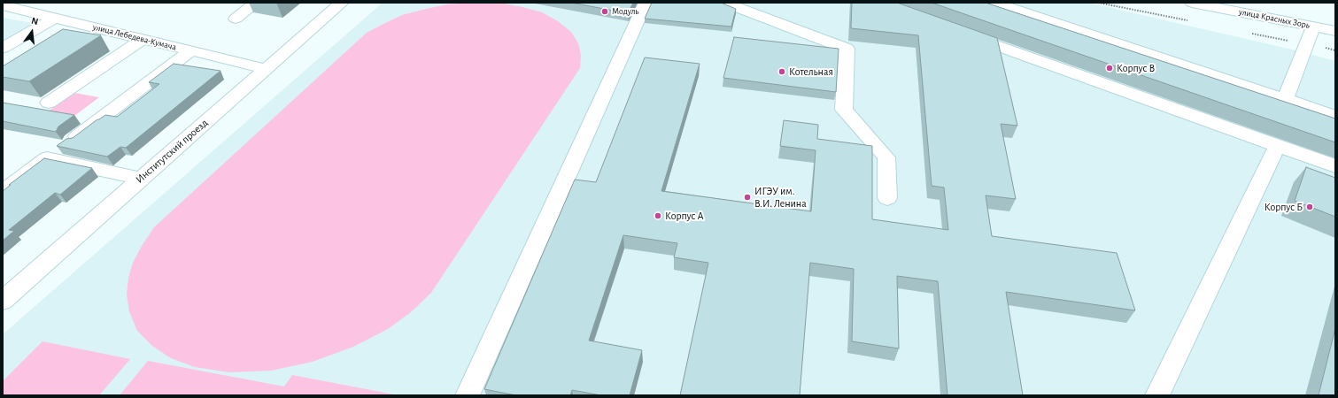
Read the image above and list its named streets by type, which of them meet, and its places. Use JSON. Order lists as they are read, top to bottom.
{
  "streets": {
    "street": ["улица Красных Зорь", "улица Лебедева-Кумача", "Институтский проезд"]
  },
  "crossings": [
    ["улица Лебедева-Кумача", "Институтский проезд"]
  ],
  "places": [
    "Модуль",
    "Корпус В",
    "Котельная",
    "ИГЭУ им. В.И. Ленина",
    "Корпус Б",
    "Корпус А"
  ],
  "north": "top"
}
